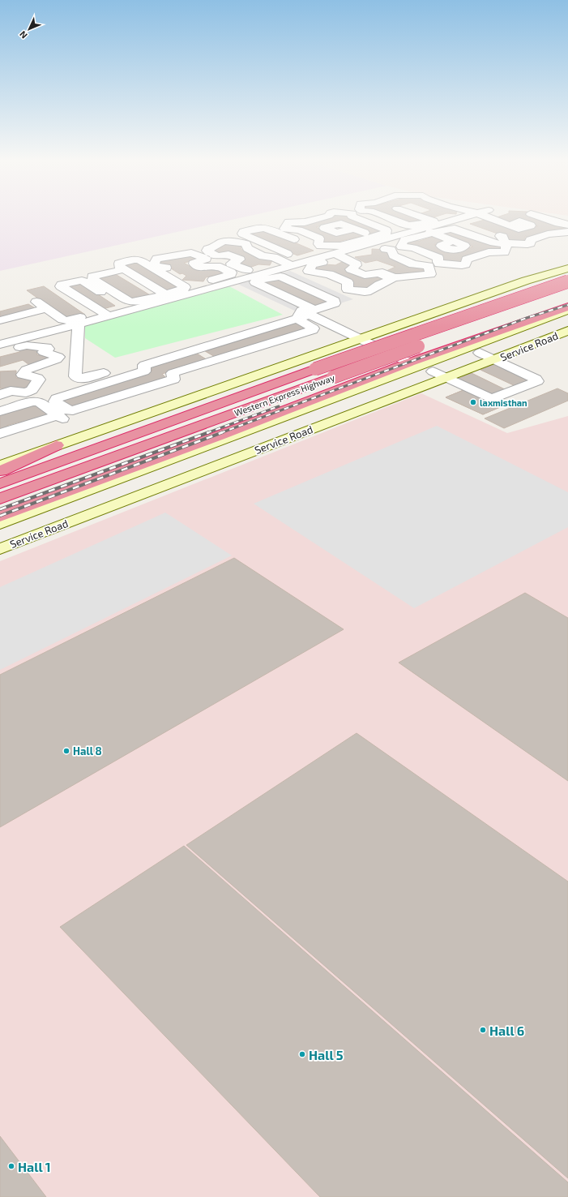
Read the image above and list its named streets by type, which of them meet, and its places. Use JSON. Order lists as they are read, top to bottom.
{
  "streets": {
    "highway": ["Western Express Highway"],
    "main road": ["Service Road"]
  },
  "places": [
    "laxmisthan",
    "Hall 8",
    "Hall 6",
    "Hall 5",
    "Hall 1"
  ],
  "north": "bottom left"
}
